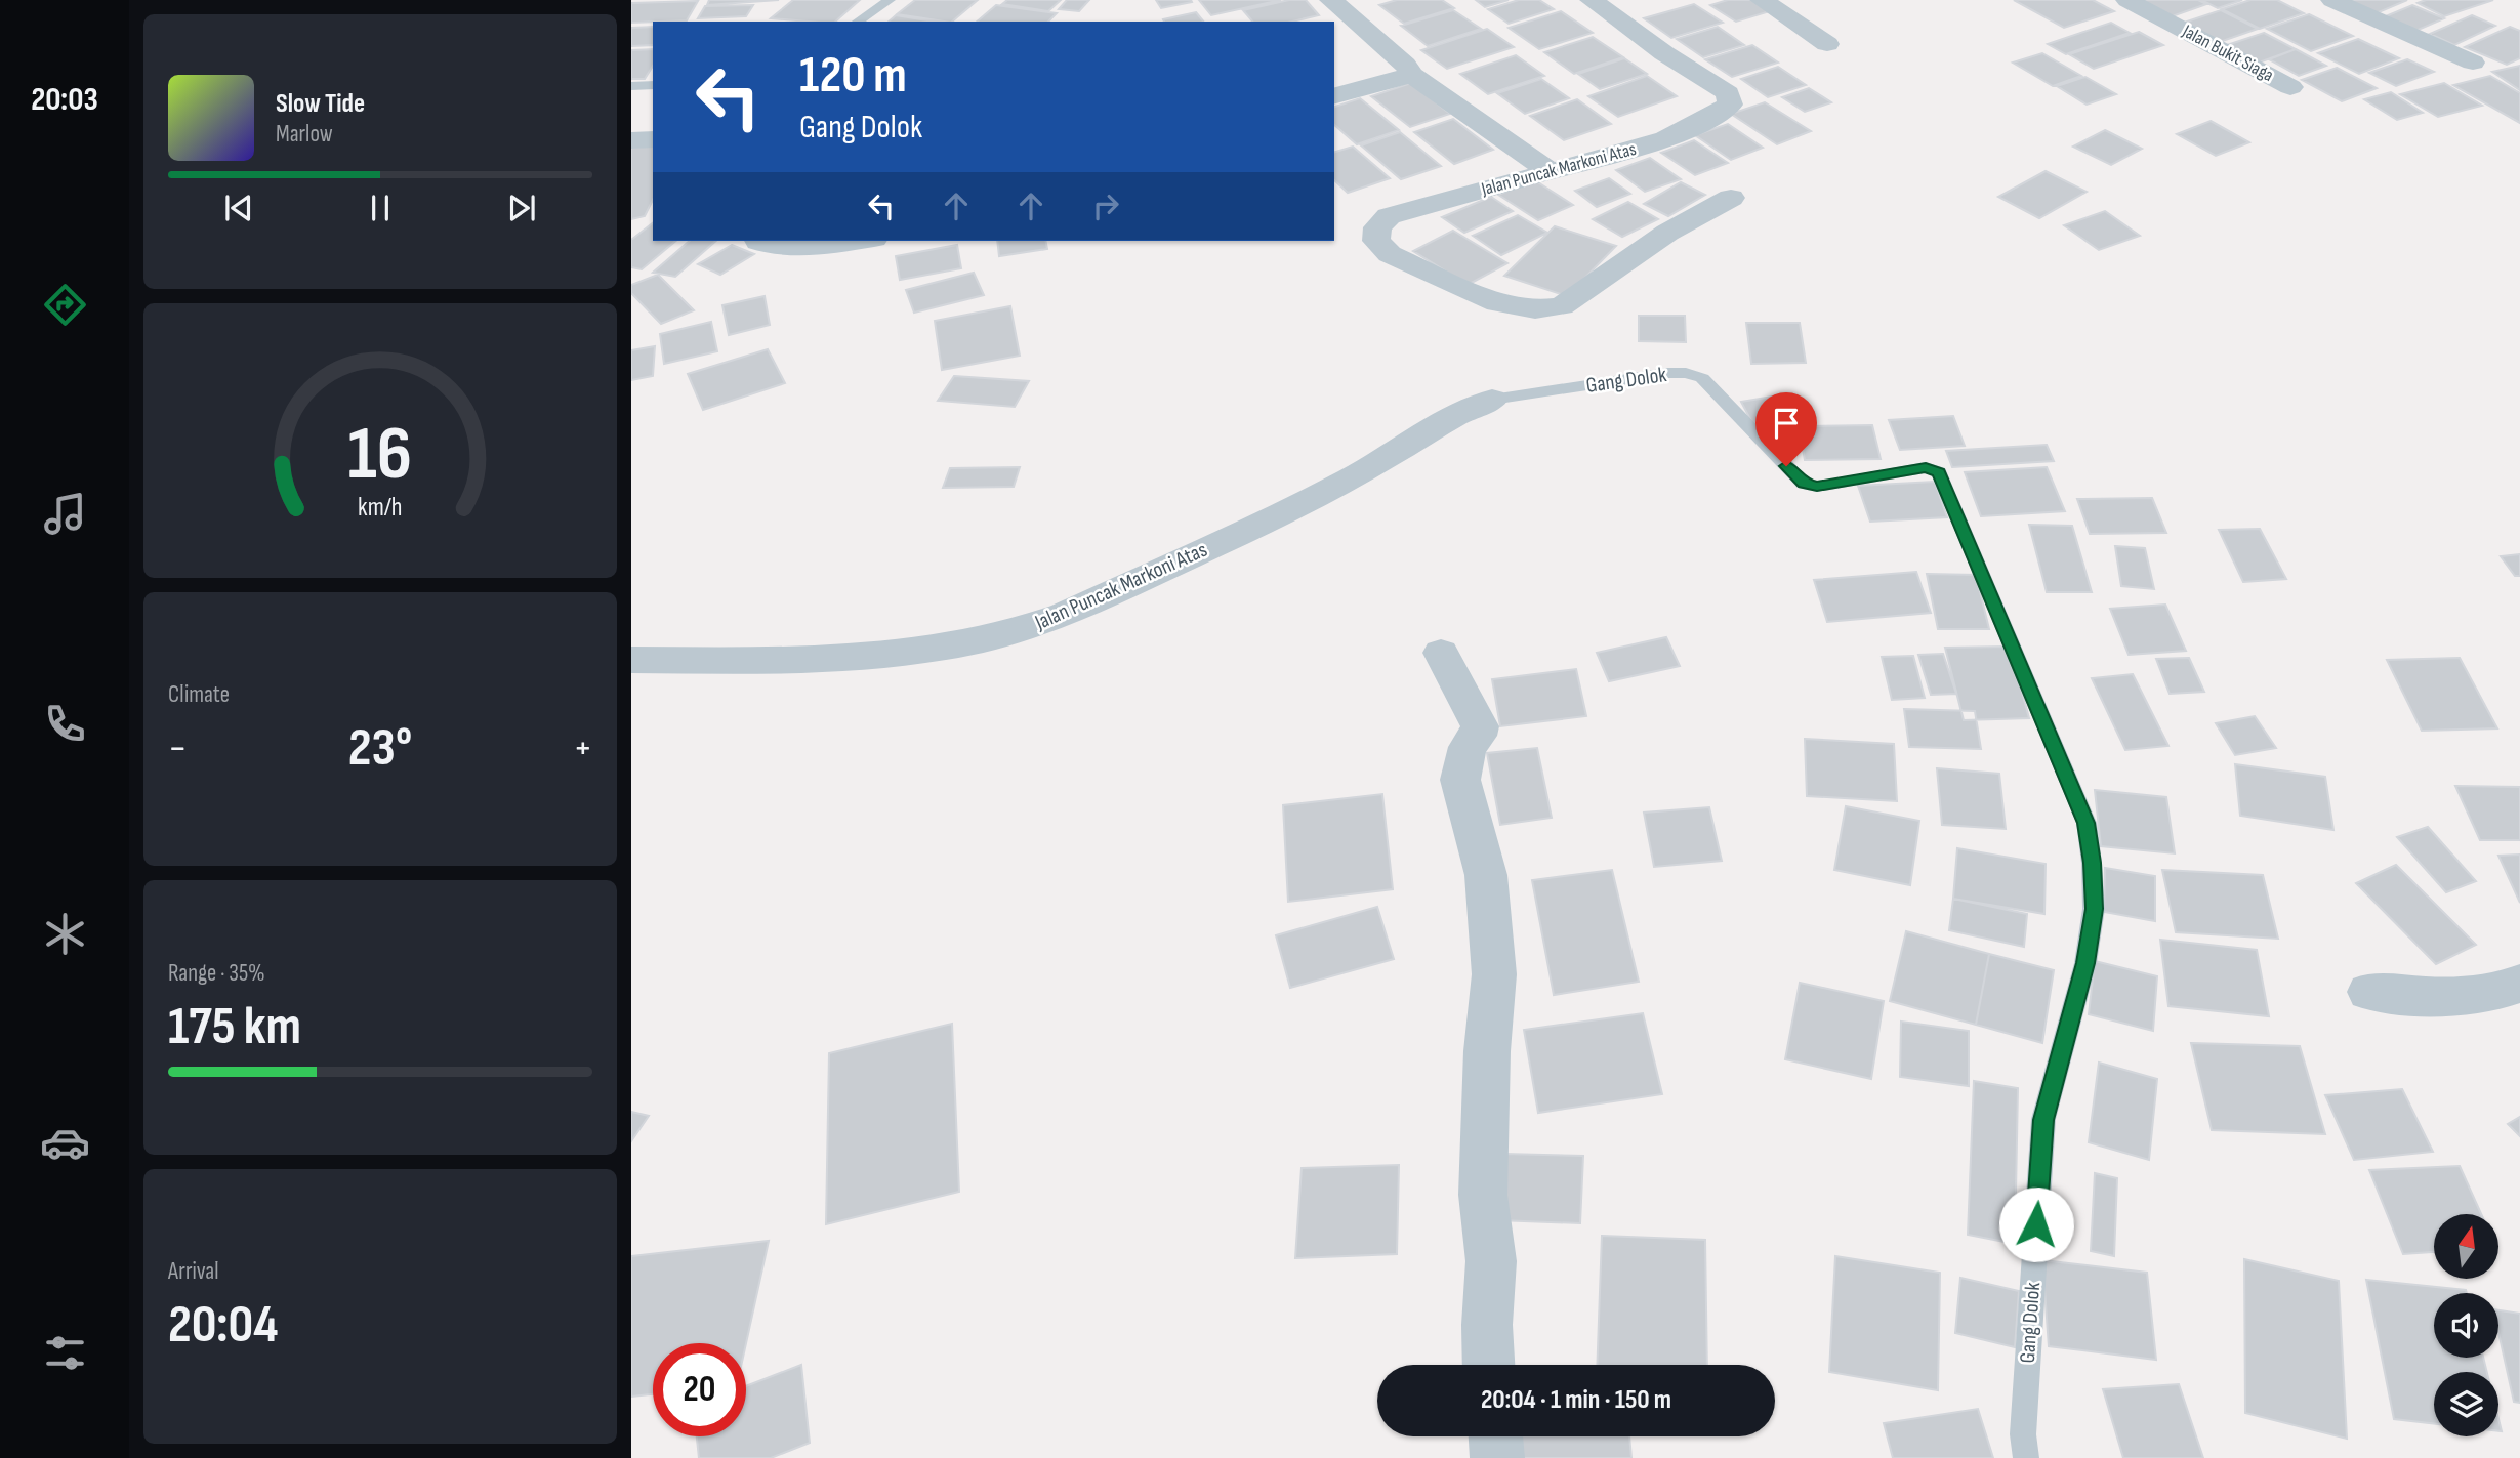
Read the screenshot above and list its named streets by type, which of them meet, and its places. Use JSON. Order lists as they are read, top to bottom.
{
  "streets": {
    "street": ["Jalan Bukit Siaga", "Jalan Puncak Markoni Atas"],
    "lane": ["Gang Dolok"]
  },
  "crossings": [
    ["Jalan Puncak Markoni Atas", "Gang Dolok"]
  ],
  "north": "top",
  "page": {
    "tabs": "20:03",
    "turn": ["120 m", "Gang Dolok"],
    "song": ["Slow Tide", "Marlow"],
    "tile": [
      "Climate",
      ["Range · 35%", "175 km"],
      ["Arrival", "20:04"]
    ],
    "heat": ["−", "23°", "+"],
    "limit": "20",
    "trip": "20:04 · 1 min · 150 m",
    "gauge": ["16", "km/h"]
  }
}
